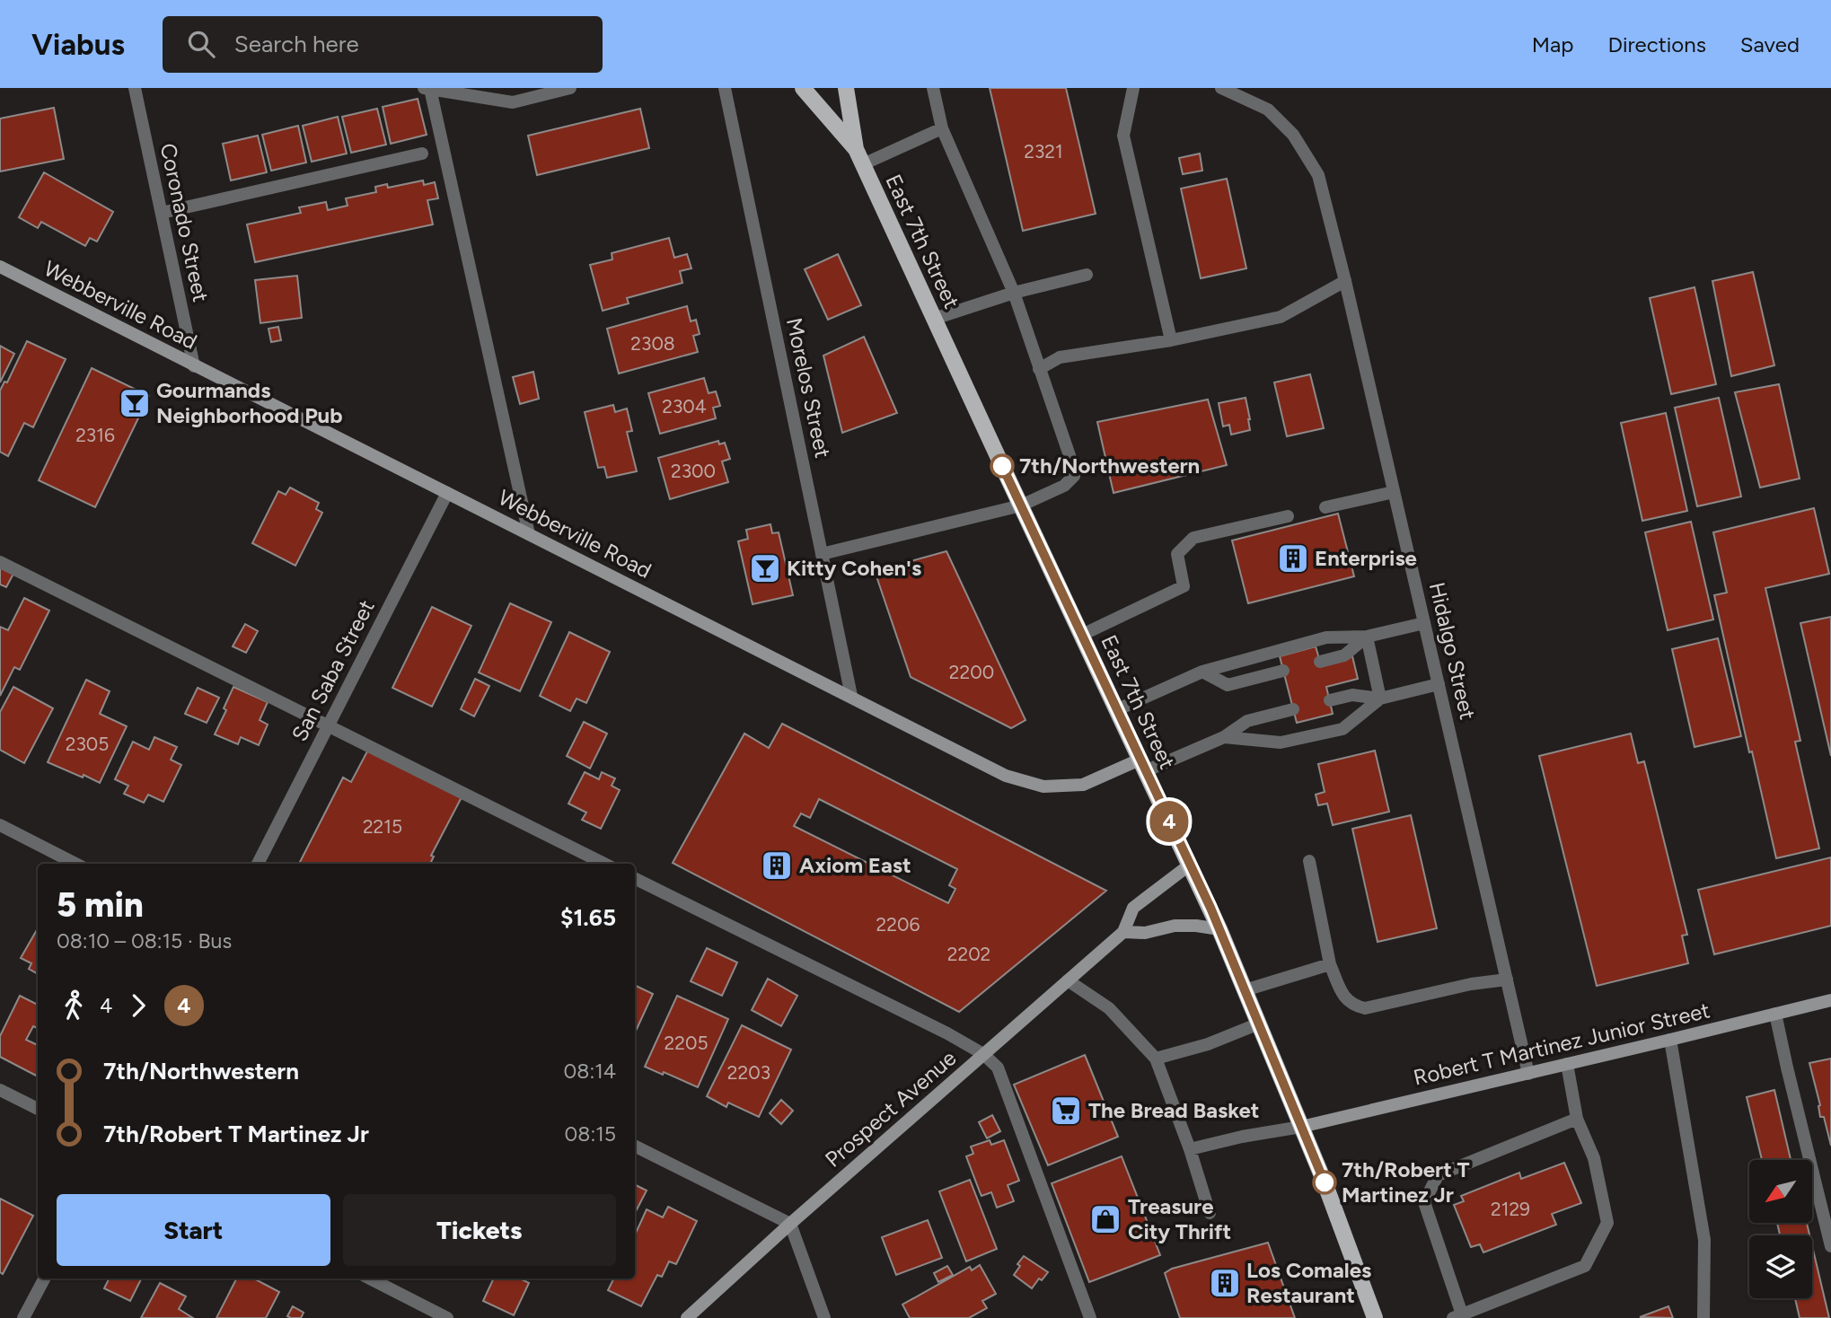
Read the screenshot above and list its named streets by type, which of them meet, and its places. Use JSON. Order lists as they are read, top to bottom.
{
  "streets": {
    "main road": ["East 7th Street"],
    "street": [
      "Coronado Street",
      "Webberville Road",
      "Morelos Street",
      "Hidalgo Street",
      "San Saba Street",
      "Robert T Martinez Junior Street",
      "Prospect Avenue"
    ]
  },
  "crossings": [
    ["Coronado Street", "Webberville Road"],
    ["East 7th Street", "Webberville Road"],
    ["East 7th Street", "Robert T Martinez Junior Street"],
    ["East 7th Street", "Prospect Avenue"],
    ["Webberville Road", "Morelos Street"],
    ["Webberville Road", "San Saba Street"],
    ["Hidalgo Street", "Robert T Martinez Junior Street"]
  ],
  "places": {
    "bar": ["Gourmands Neighborhood Pub", "Kitty Cohen's"],
    "other": ["7th/Northwestern", "7th/Robert T Martinez Jr"],
    "building": ["Enterprise", "Axiom East", "Los Comales Restaurant"],
    "supermarket": ["The Bread Basket"],
    "shop": ["Treasure City Thrift"]
  },
  "lines": ["bus line 4"],
  "house_numbers": [
    "2321",
    "2308",
    "2304",
    "2316",
    "2300",
    "2200",
    "2305",
    "2215",
    "2206",
    "2202",
    "2205",
    "2203",
    "2129"
  ],
  "north": "bottom left",
  "page": {
    "header": "Viabus",
    "search": "Search here",
    "nav": ["Map", "Directions", "Saved"],
    "on_map": "4",
    "heading": ["5 min", "08:10 – 08:15 · Bus", "$1.65"],
    "legs": ["4", "4"],
    "list": [
      {
        "name": "7th/Northwestern",
        "value": "08:14"
      },
      {
        "name": "7th/Robert T Martinez Jr",
        "value": "08:15"
      }
    ],
    "buttons": ["Start", "Tickets"]
  }
}
